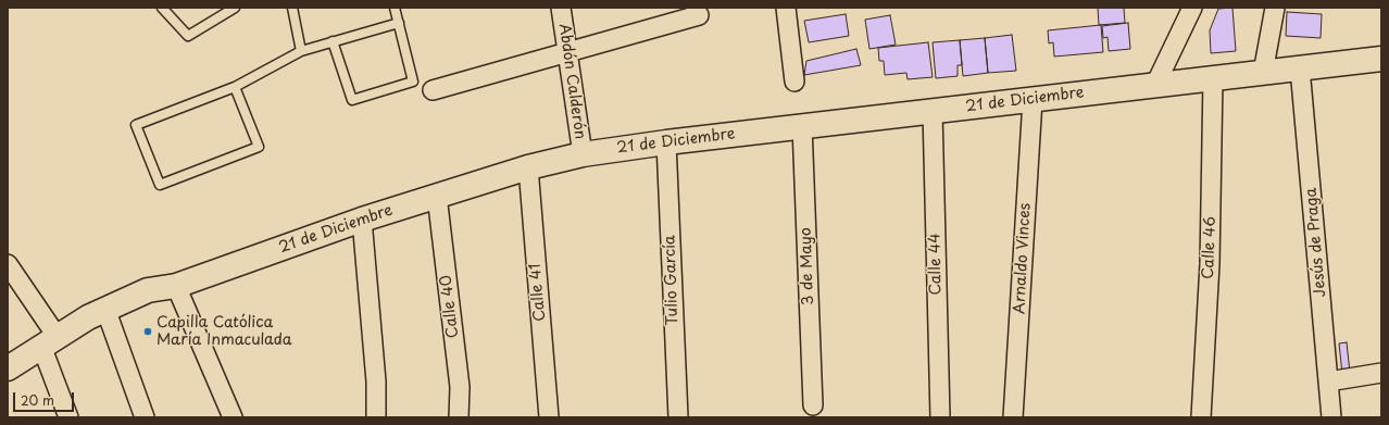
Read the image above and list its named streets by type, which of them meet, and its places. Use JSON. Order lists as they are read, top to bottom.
{
  "streets": {
    "street": [
      "Abdón Calderón",
      "21 de Diciembre",
      "Jesús de Praga",
      "Calle 46",
      "Arnaldo Vinces",
      "Calle 44",
      "3 de Mayo",
      "Tulio García",
      "Calle 41",
      "Calle 40"
    ]
  },
  "crossings": [
    ["Abdón Calderón", "21 de Diciembre"],
    ["21 de Diciembre", "Jesús de Praga"],
    ["21 de Diciembre", "Calle 46"],
    ["21 de Diciembre", "Arnaldo Vinces"],
    ["21 de Diciembre", "Calle 44"],
    ["21 de Diciembre", "3 de Mayo"],
    ["21 de Diciembre", "Tulio García"],
    ["21 de Diciembre", "Calle 41"],
    ["21 de Diciembre", "Calle 40"]
  ],
  "places": ["Capilla Católica María Inmaculada"],
  "scale_bar": "20 m"
}
